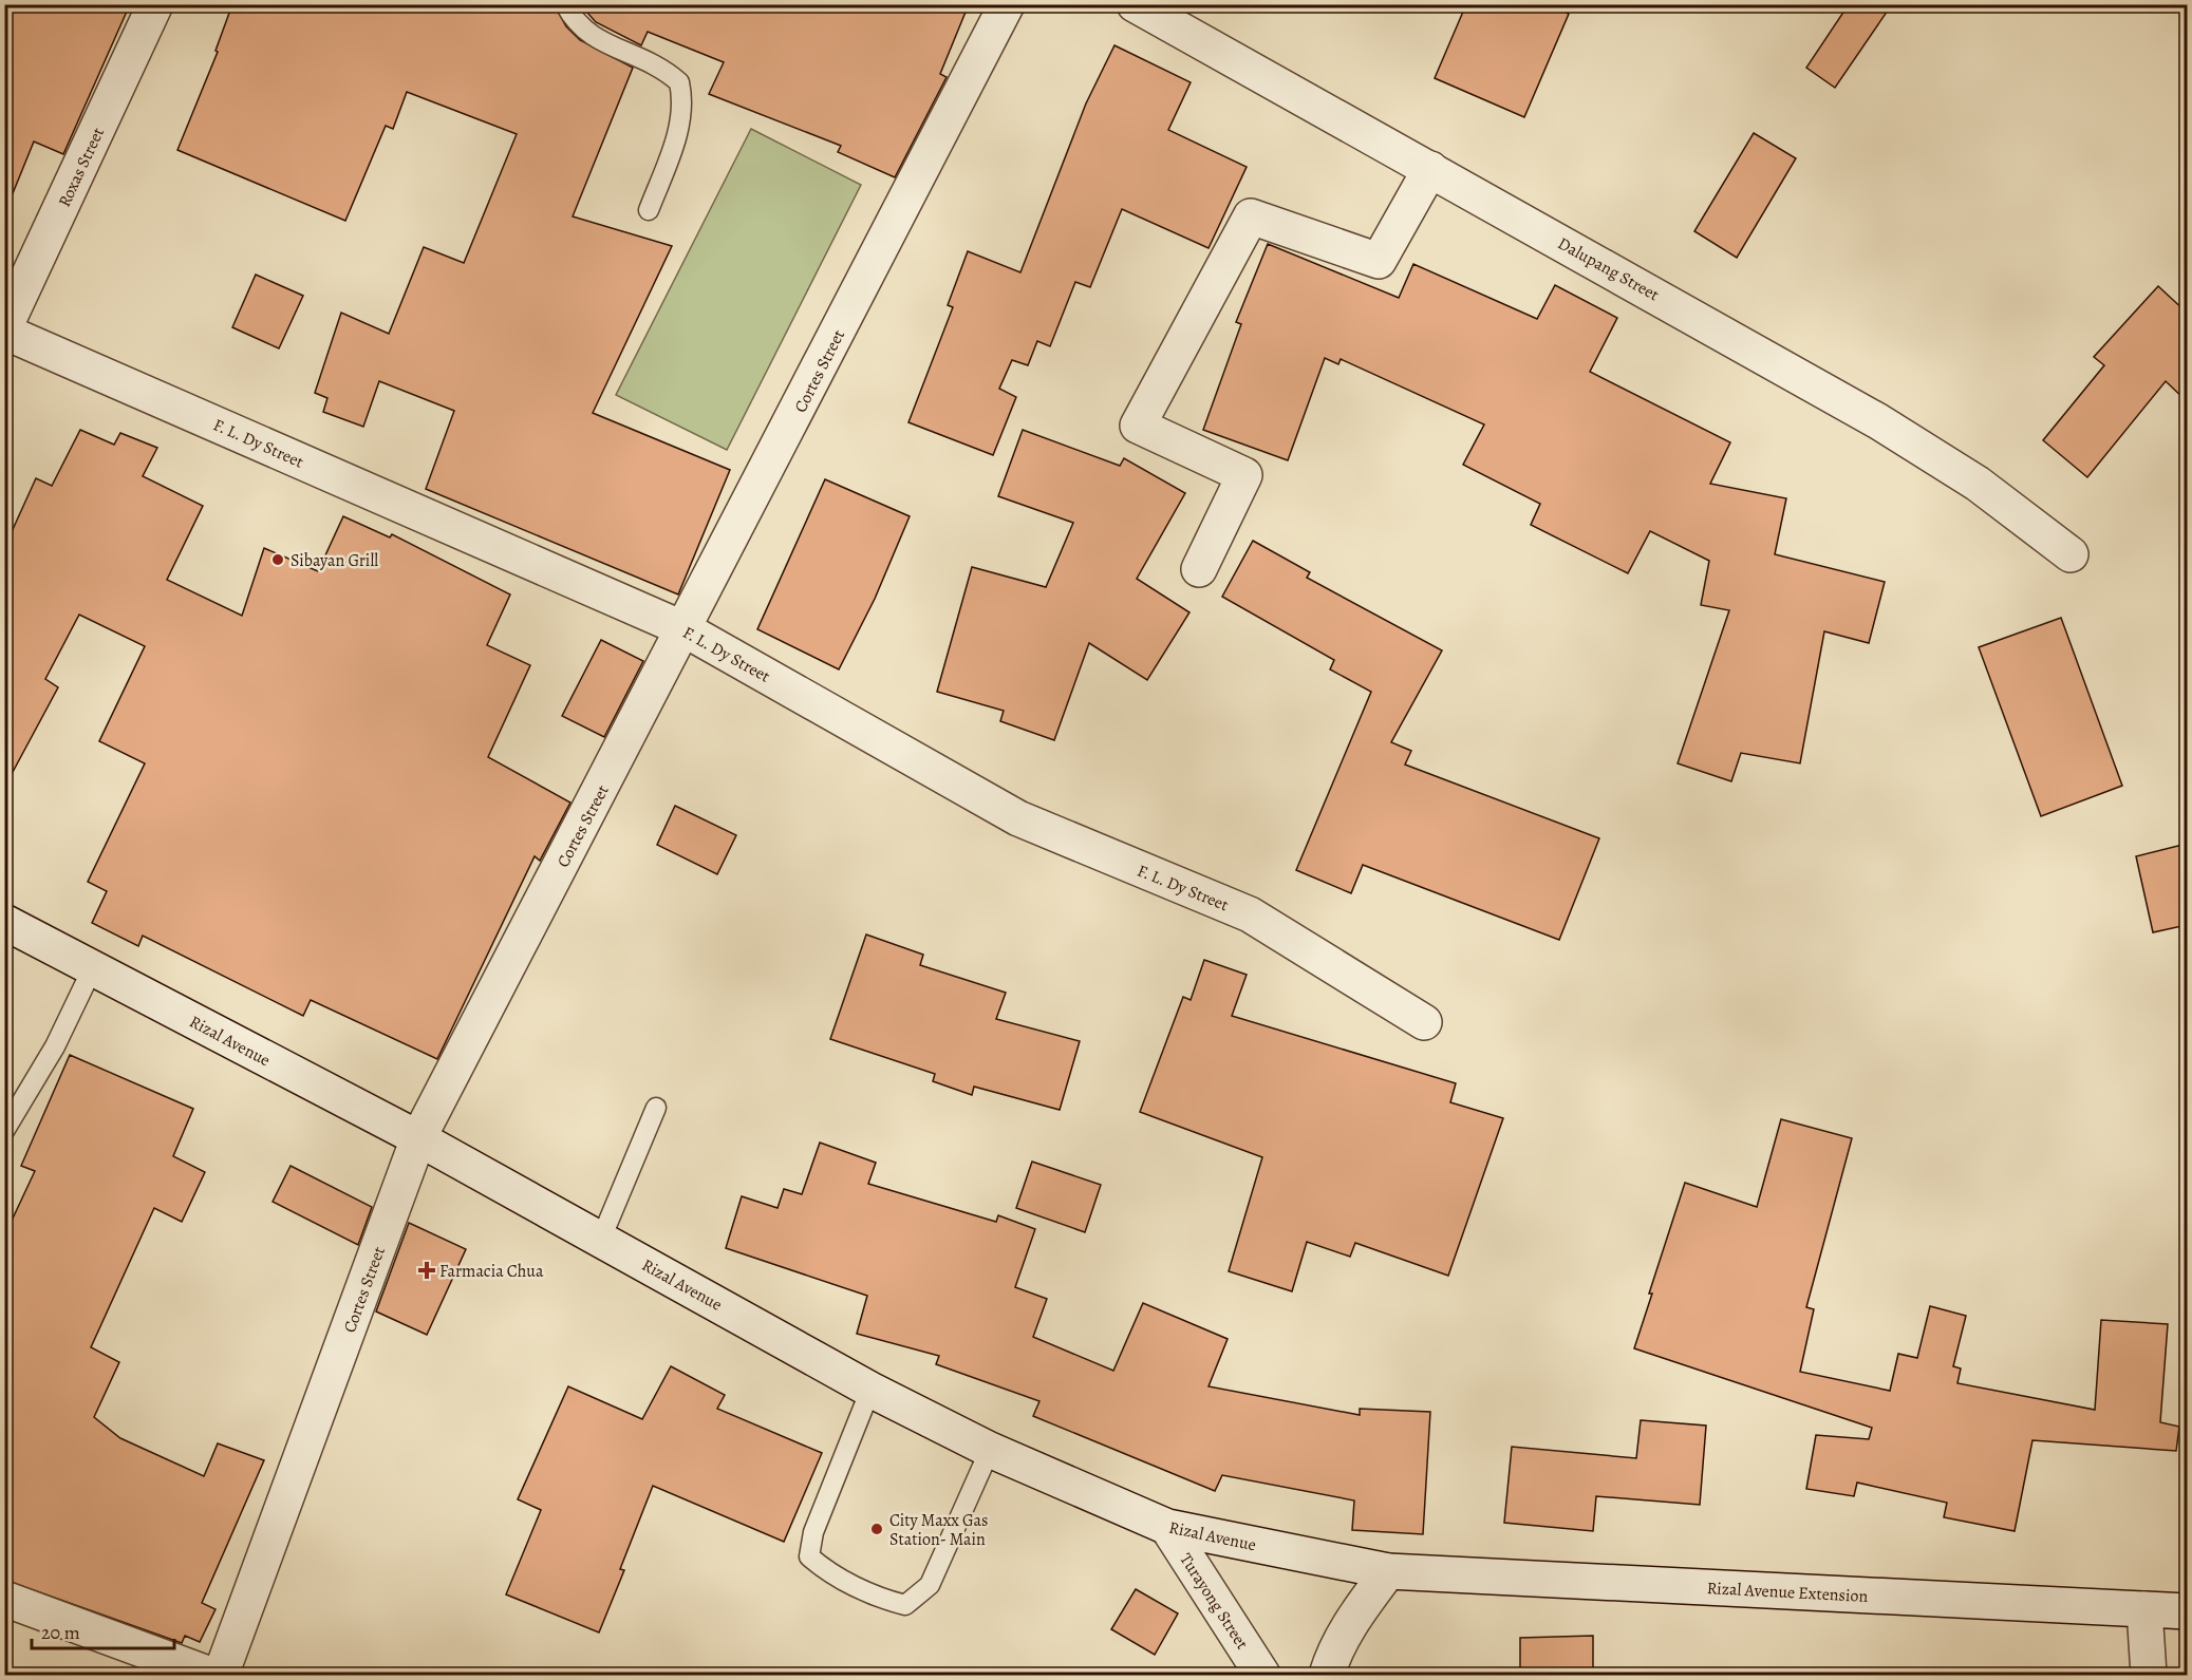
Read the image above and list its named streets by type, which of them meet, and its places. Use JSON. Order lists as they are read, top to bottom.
{
  "streets": {
    "street": [
      "Roxas Street",
      "Dalupang Street",
      "Cortes Street",
      "F. L. Dy Street",
      "Rizal Avenue",
      "Rizal Avenue Extension",
      "Turayong Street"
    ]
  },
  "crossings": [
    ["Roxas Street", "F. L. Dy Street"],
    ["Cortes Street", "F. L. Dy Street"],
    ["Cortes Street", "Rizal Avenue"],
    ["Rizal Avenue", "Rizal Avenue Extension"],
    ["Rizal Avenue", "Turayong Street"]
  ],
  "places": {
    "other": ["Sibayan Grill", "City Maxx Gas Station- Main"],
    "health": ["Farmacia Chua"]
  },
  "scale_bar": "20 m"
}
